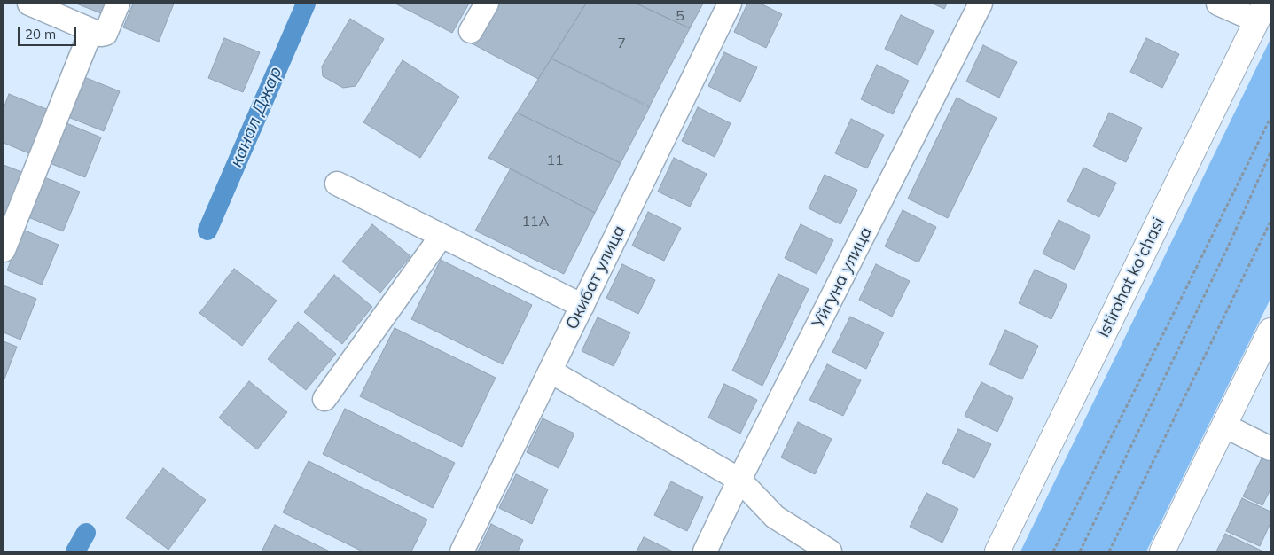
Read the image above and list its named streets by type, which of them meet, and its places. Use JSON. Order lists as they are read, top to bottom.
{
  "streets": {
    "main road": ["Istirohat ko'chasi"],
    "street": ["Окибат улица", "Уйгуна улица"]
  },
  "water": ["канал Джар"],
  "house_numbers": [
    "5",
    "7",
    "11",
    "11A"
  ],
  "scale_bar": "20 m"
}
